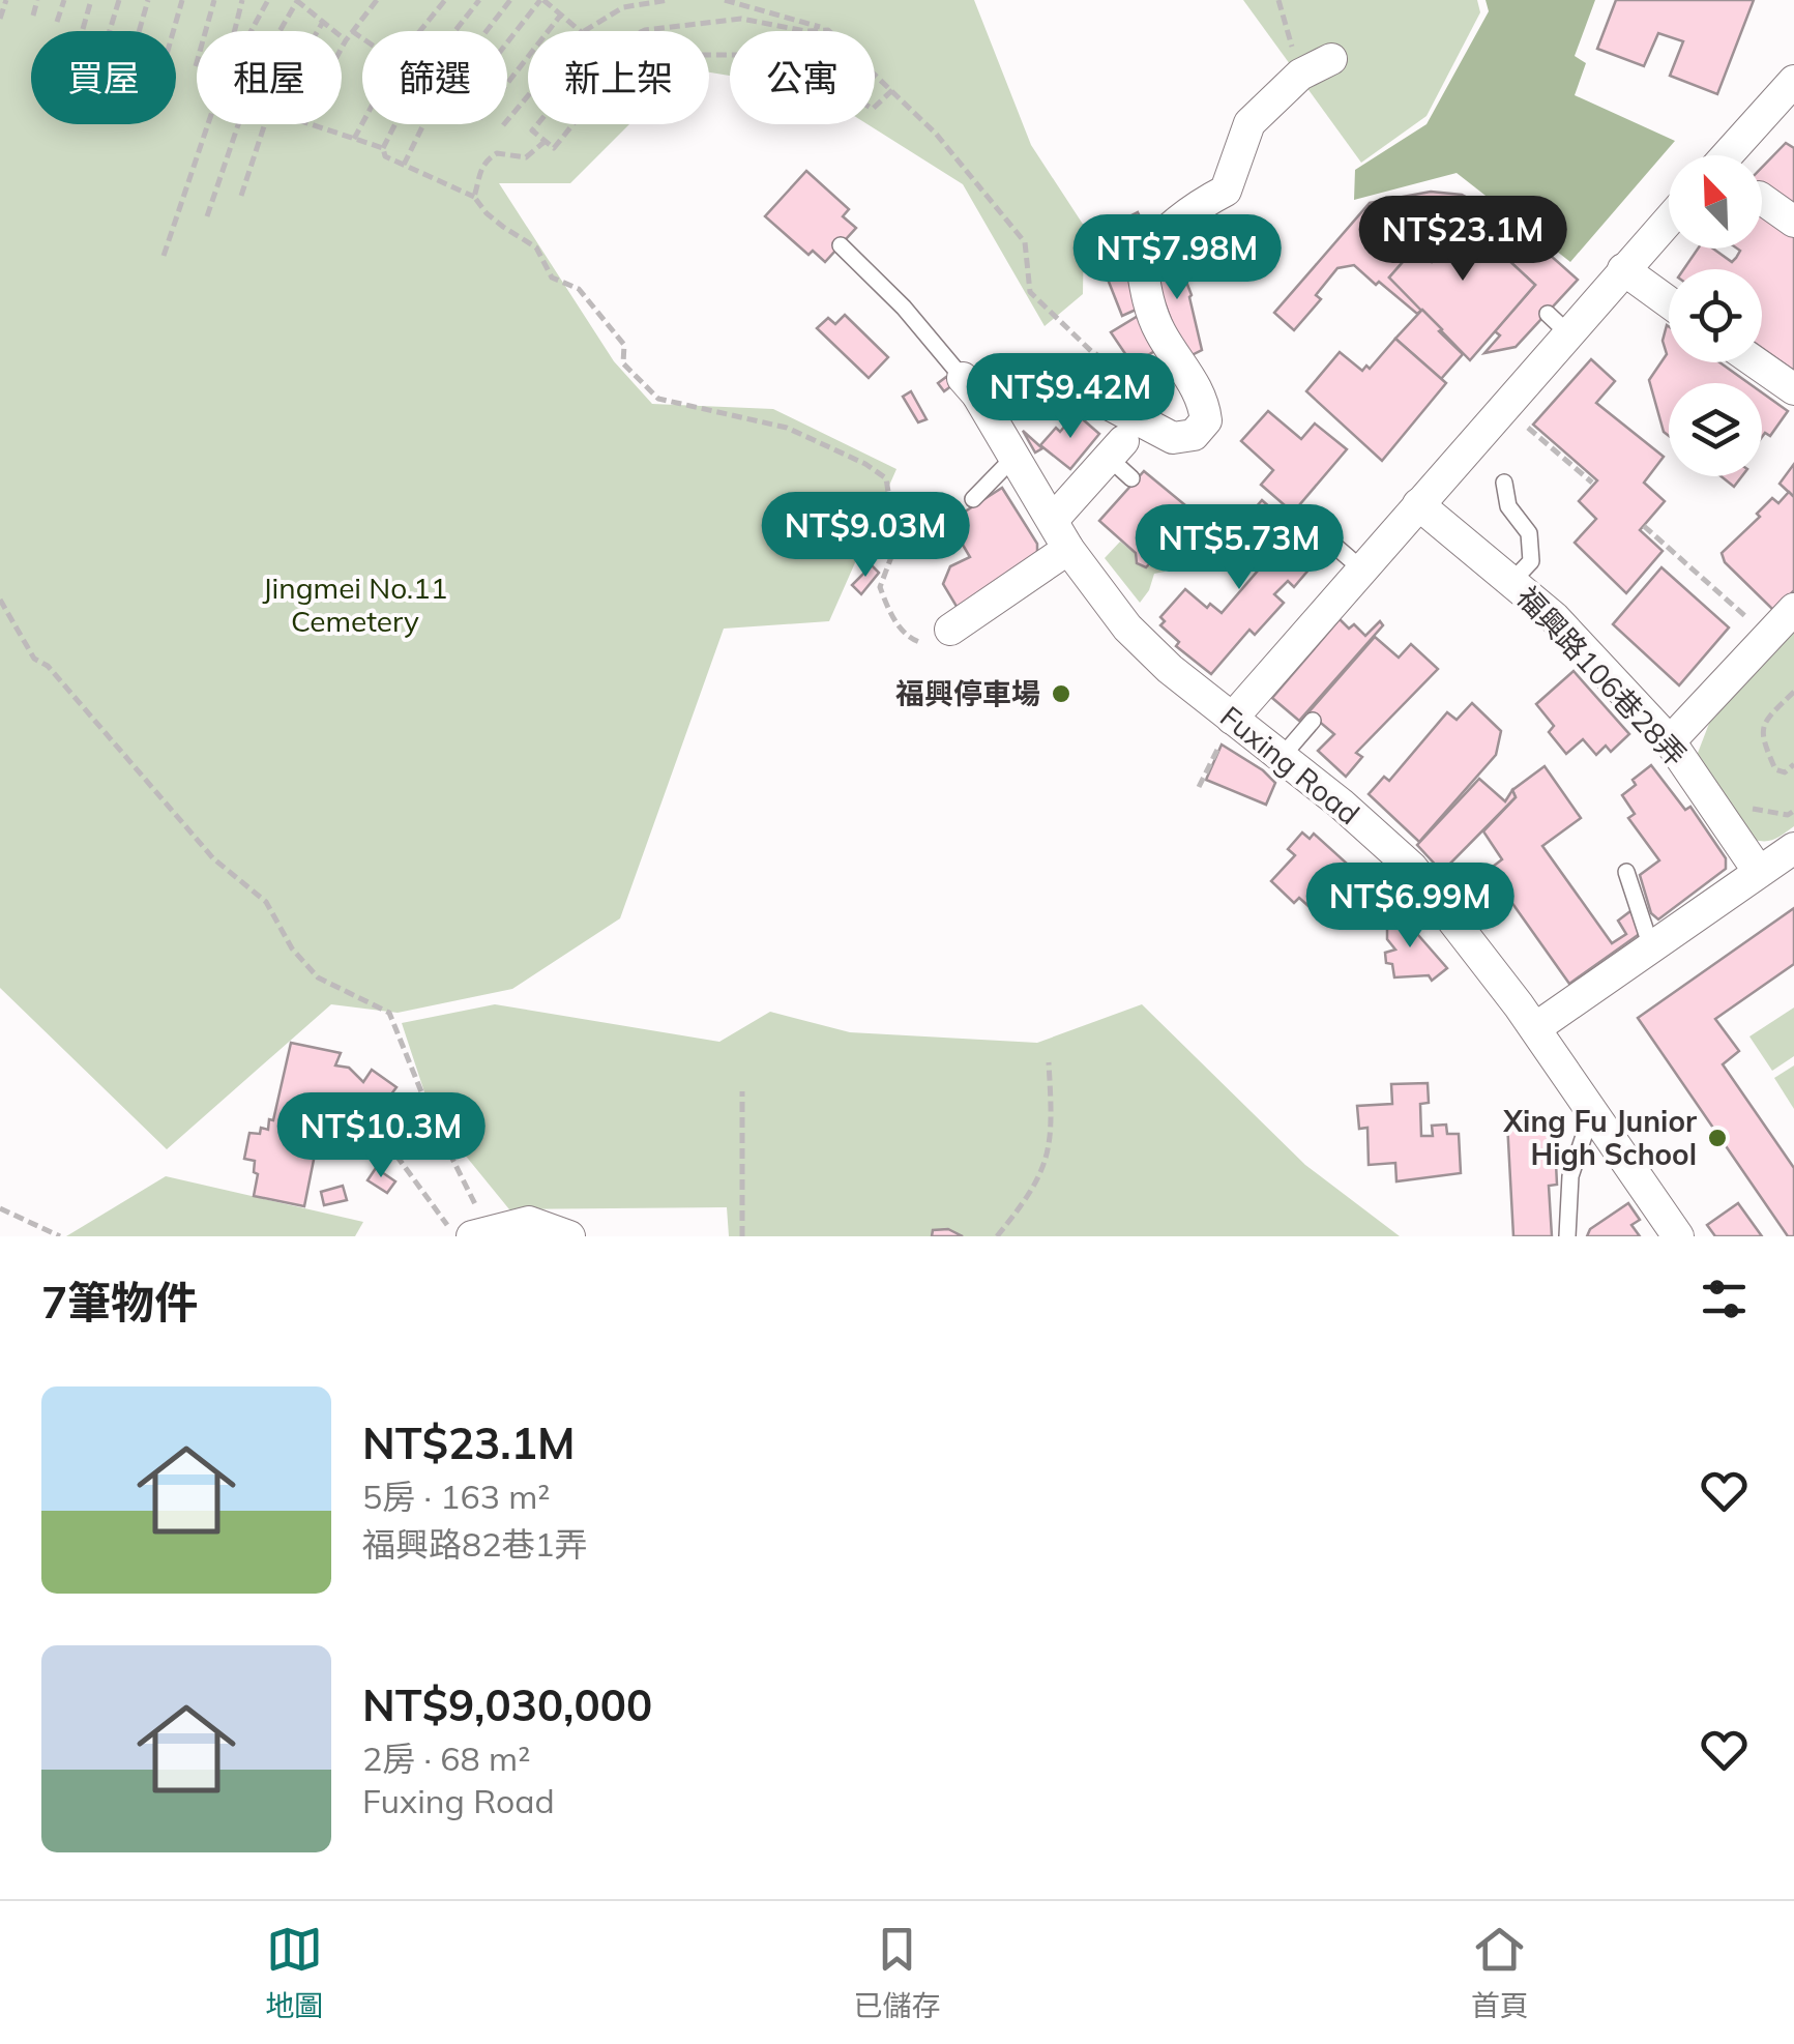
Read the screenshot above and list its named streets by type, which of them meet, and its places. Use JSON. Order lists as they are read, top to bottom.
{
  "streets": {
    "street": ["福興路106巷28弄", "Fuxing Road"]
  },
  "parks": ["Jingmei No.11 Cemetery"],
  "places": ["福興停車場", "Xing Fu Junior High School"],
  "north": "top left",
  "page": {
    "chip": [
      "買屋",
      "租屋",
      "篩選",
      "新上架",
      "公寓"
    ],
    "price": [
      "NT$23.1M",
      "NT$7.98M",
      "NT$9.42M",
      "NT$9.03M",
      "NT$5.73M",
      "NT$6.99M",
      "NT$10.3M"
    ],
    "heading": "7筆物件",
    "list": [
      {
        "name": "NT$23.1M",
        "note": "5房 · 163 m² · 福興路82巷1弄"
      },
      {
        "name": "NT$9,030,000",
        "note": "2房 · 68 m² · Fuxing Road"
      }
    ],
    "tabs": ["地圖", "已儲存", "首頁"]
  }
}
